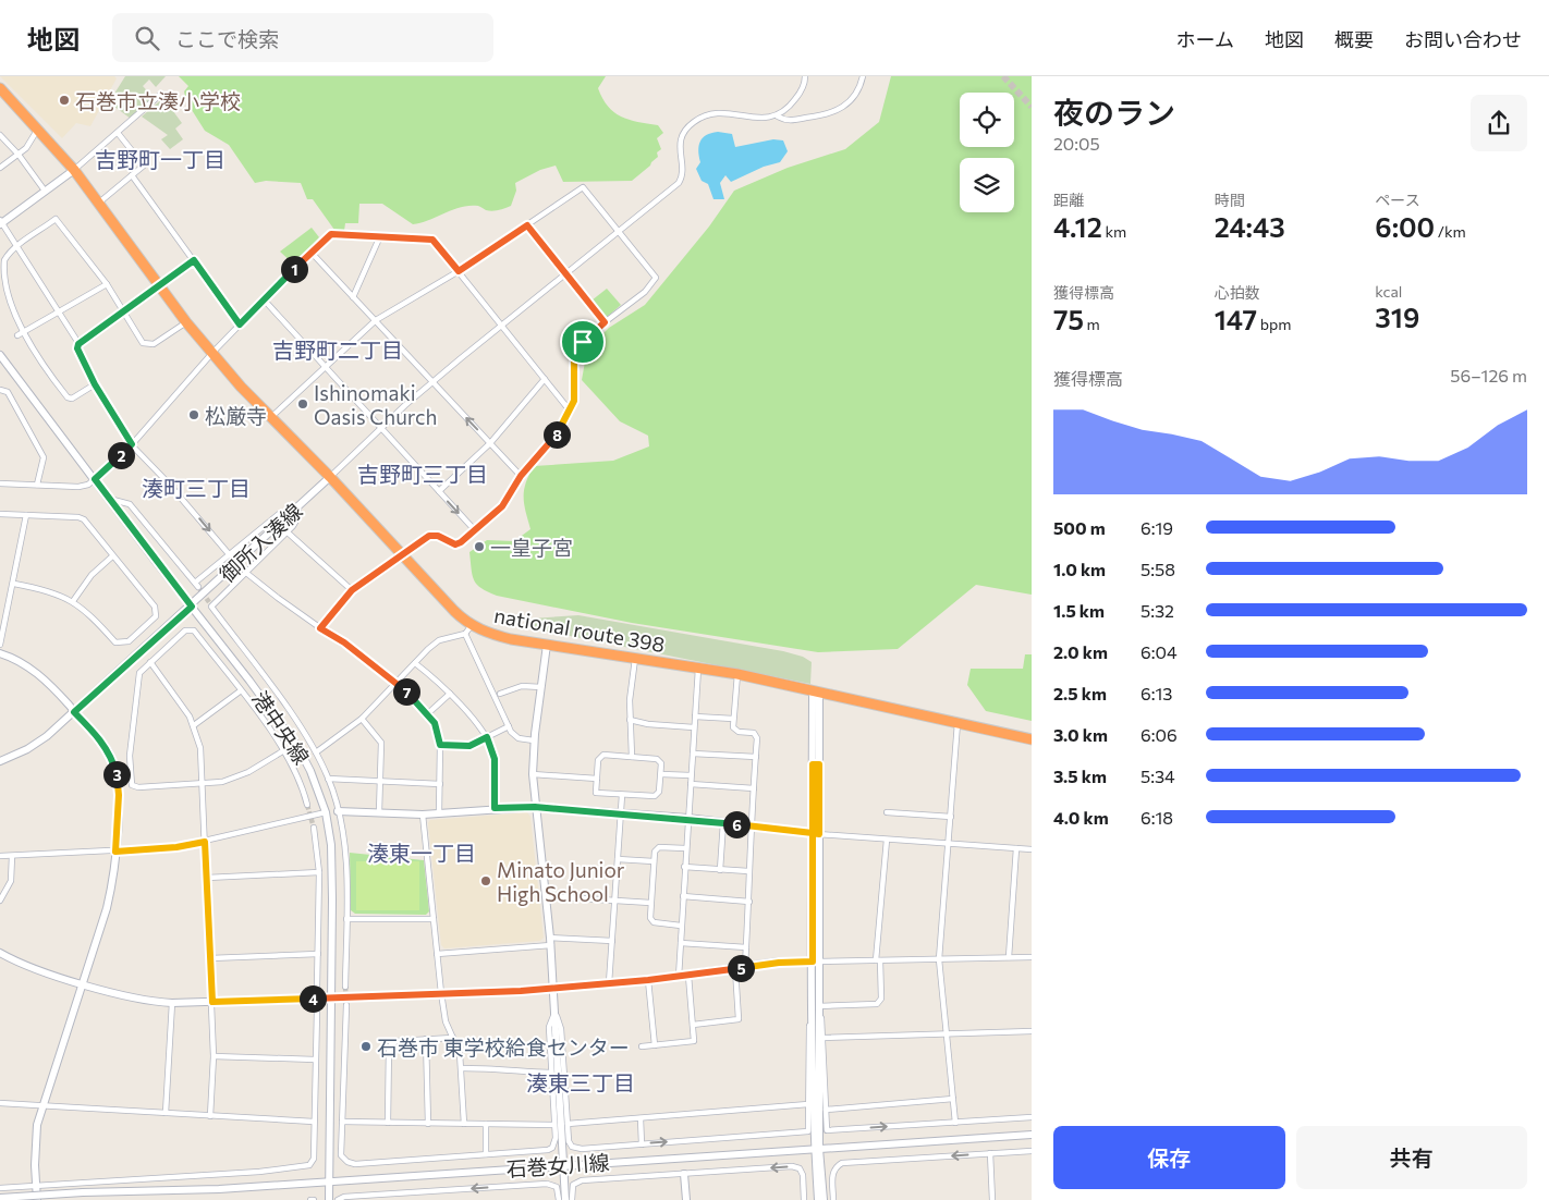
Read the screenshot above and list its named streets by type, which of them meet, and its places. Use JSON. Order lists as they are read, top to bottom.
{
  "streets": {
    "highway": ["national route 398"],
    "street": ["御所入湊線", "港中央線", "石巻女川線"]
  },
  "crossings": [
    ["御所入湊線", "national route 398"],
    ["御所入湊線", "港中央線"],
    ["港中央線", "石巻女川線"]
  ],
  "districts": [
    "吉野町一丁目",
    "吉野町二丁目",
    "吉野町三丁目",
    "湊町三丁目",
    "湊東一丁目",
    "湊東三丁目"
  ],
  "places": [
    "石巻市立湊小学校",
    "Ishinomaki Oasis Church",
    "松厳寺",
    "一皇子宮",
    "Minato Junior High School",
    "石巻市 東学校給食センター"
  ],
  "page": {
    "header": "地図",
    "search": "ここで検索",
    "nav": [
      "ホーム",
      "地図",
      "概要",
      "お問い合わせ"
    ],
    "heading": ["夜のラン", "20:05"],
    "stats": [
      ["距離", "4.12 km"],
      ["時間", "24:43"],
      ["ペース", "6:00 /km"],
      ["獲得標高", "75 m"],
      ["心拍数", "147 bpm"],
      ["kcal", "319"]
    ],
    "pins": [
      "1",
      "8",
      "2",
      "7",
      "3",
      "6",
      "5",
      "4"
    ],
    "chart": ["獲得標高", "56–126 m"],
    "list": [
      {
        "name": "500 m",
        "note": "6:19"
      },
      {
        "name": "1.0 km",
        "note": "5:58"
      },
      {
        "name": "1.5 km",
        "note": "5:32"
      },
      {
        "name": "2.0 km",
        "note": "6:04"
      },
      {
        "name": "2.5 km",
        "note": "6:13"
      },
      {
        "name": "3.0 km",
        "note": "6:06"
      },
      {
        "name": "3.5 km",
        "note": "5:34"
      },
      {
        "name": "4.0 km",
        "note": "6:18"
      }
    ],
    "buttons": ["保存", "共有"]
  }
}
